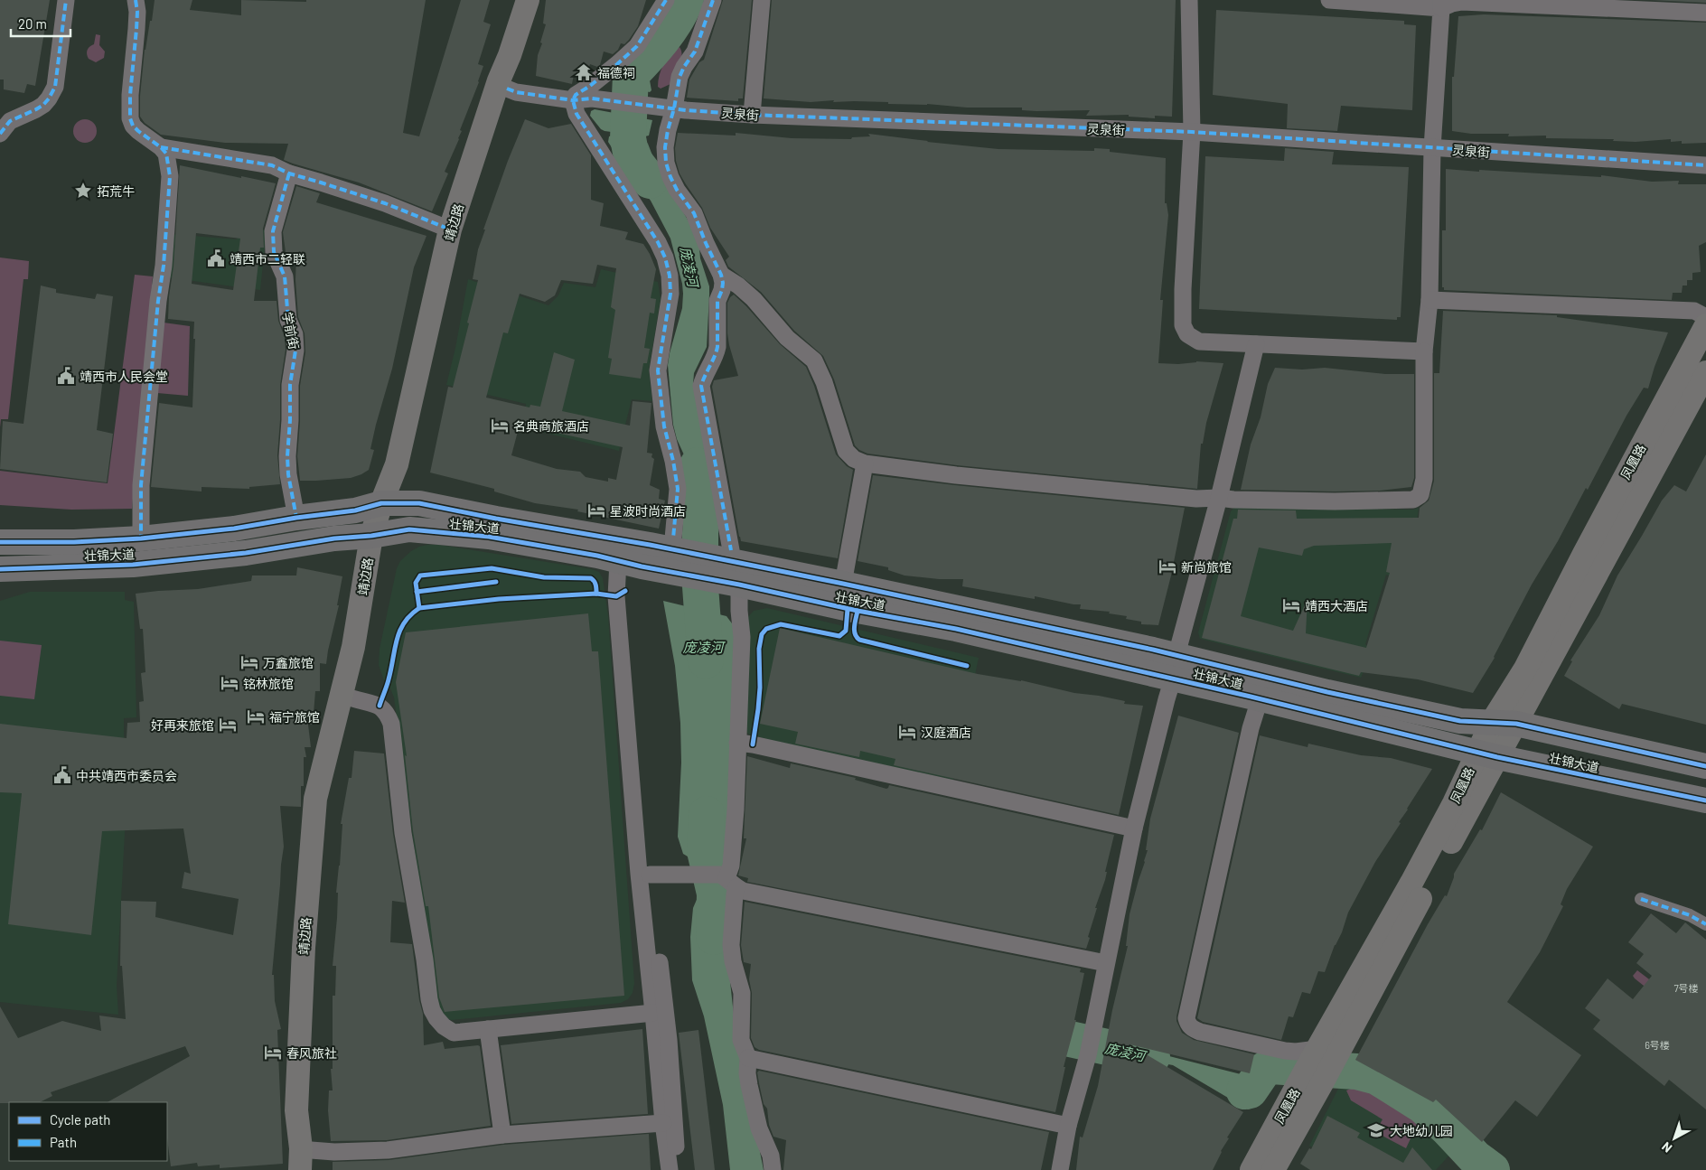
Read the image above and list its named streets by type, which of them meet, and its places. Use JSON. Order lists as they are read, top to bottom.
{
  "streets": {
    "main road": ["靖边路", "凤凰路", "壮锦大道"],
    "street": ["灵泉街", "学前街"]
  },
  "crossings": [
    ["灵泉街", "靖边路"],
    ["靖边路", "壮锦大道"],
    ["学前街", "壮锦大道"],
    ["凤凰路", "壮锦大道"]
  ],
  "water": ["庞凌河"],
  "places": {
    "temple": ["福德祠"],
    "place": ["拓荒牛"],
    "public building": ["靖西市二轻联", "靖西市人民会堂", "中共靖西市委员会"],
    "hotel": [
      "名典商旅酒店",
      "星波时尚酒店",
      "新尚旅馆",
      "靖西大酒店",
      "万鑫旅馆",
      "铭林旅馆",
      "福宁旅馆",
      "好再来旅馆",
      "汉庭酒店",
      "春风旅社"
    ],
    "school or university": ["大地幼儿园"]
  },
  "house_numbers": ["7号楼", "6号楼"],
  "legend": ["Cycle path", "Path"],
  "scale_bar": "20 m",
  "north": "bottom left"
}
